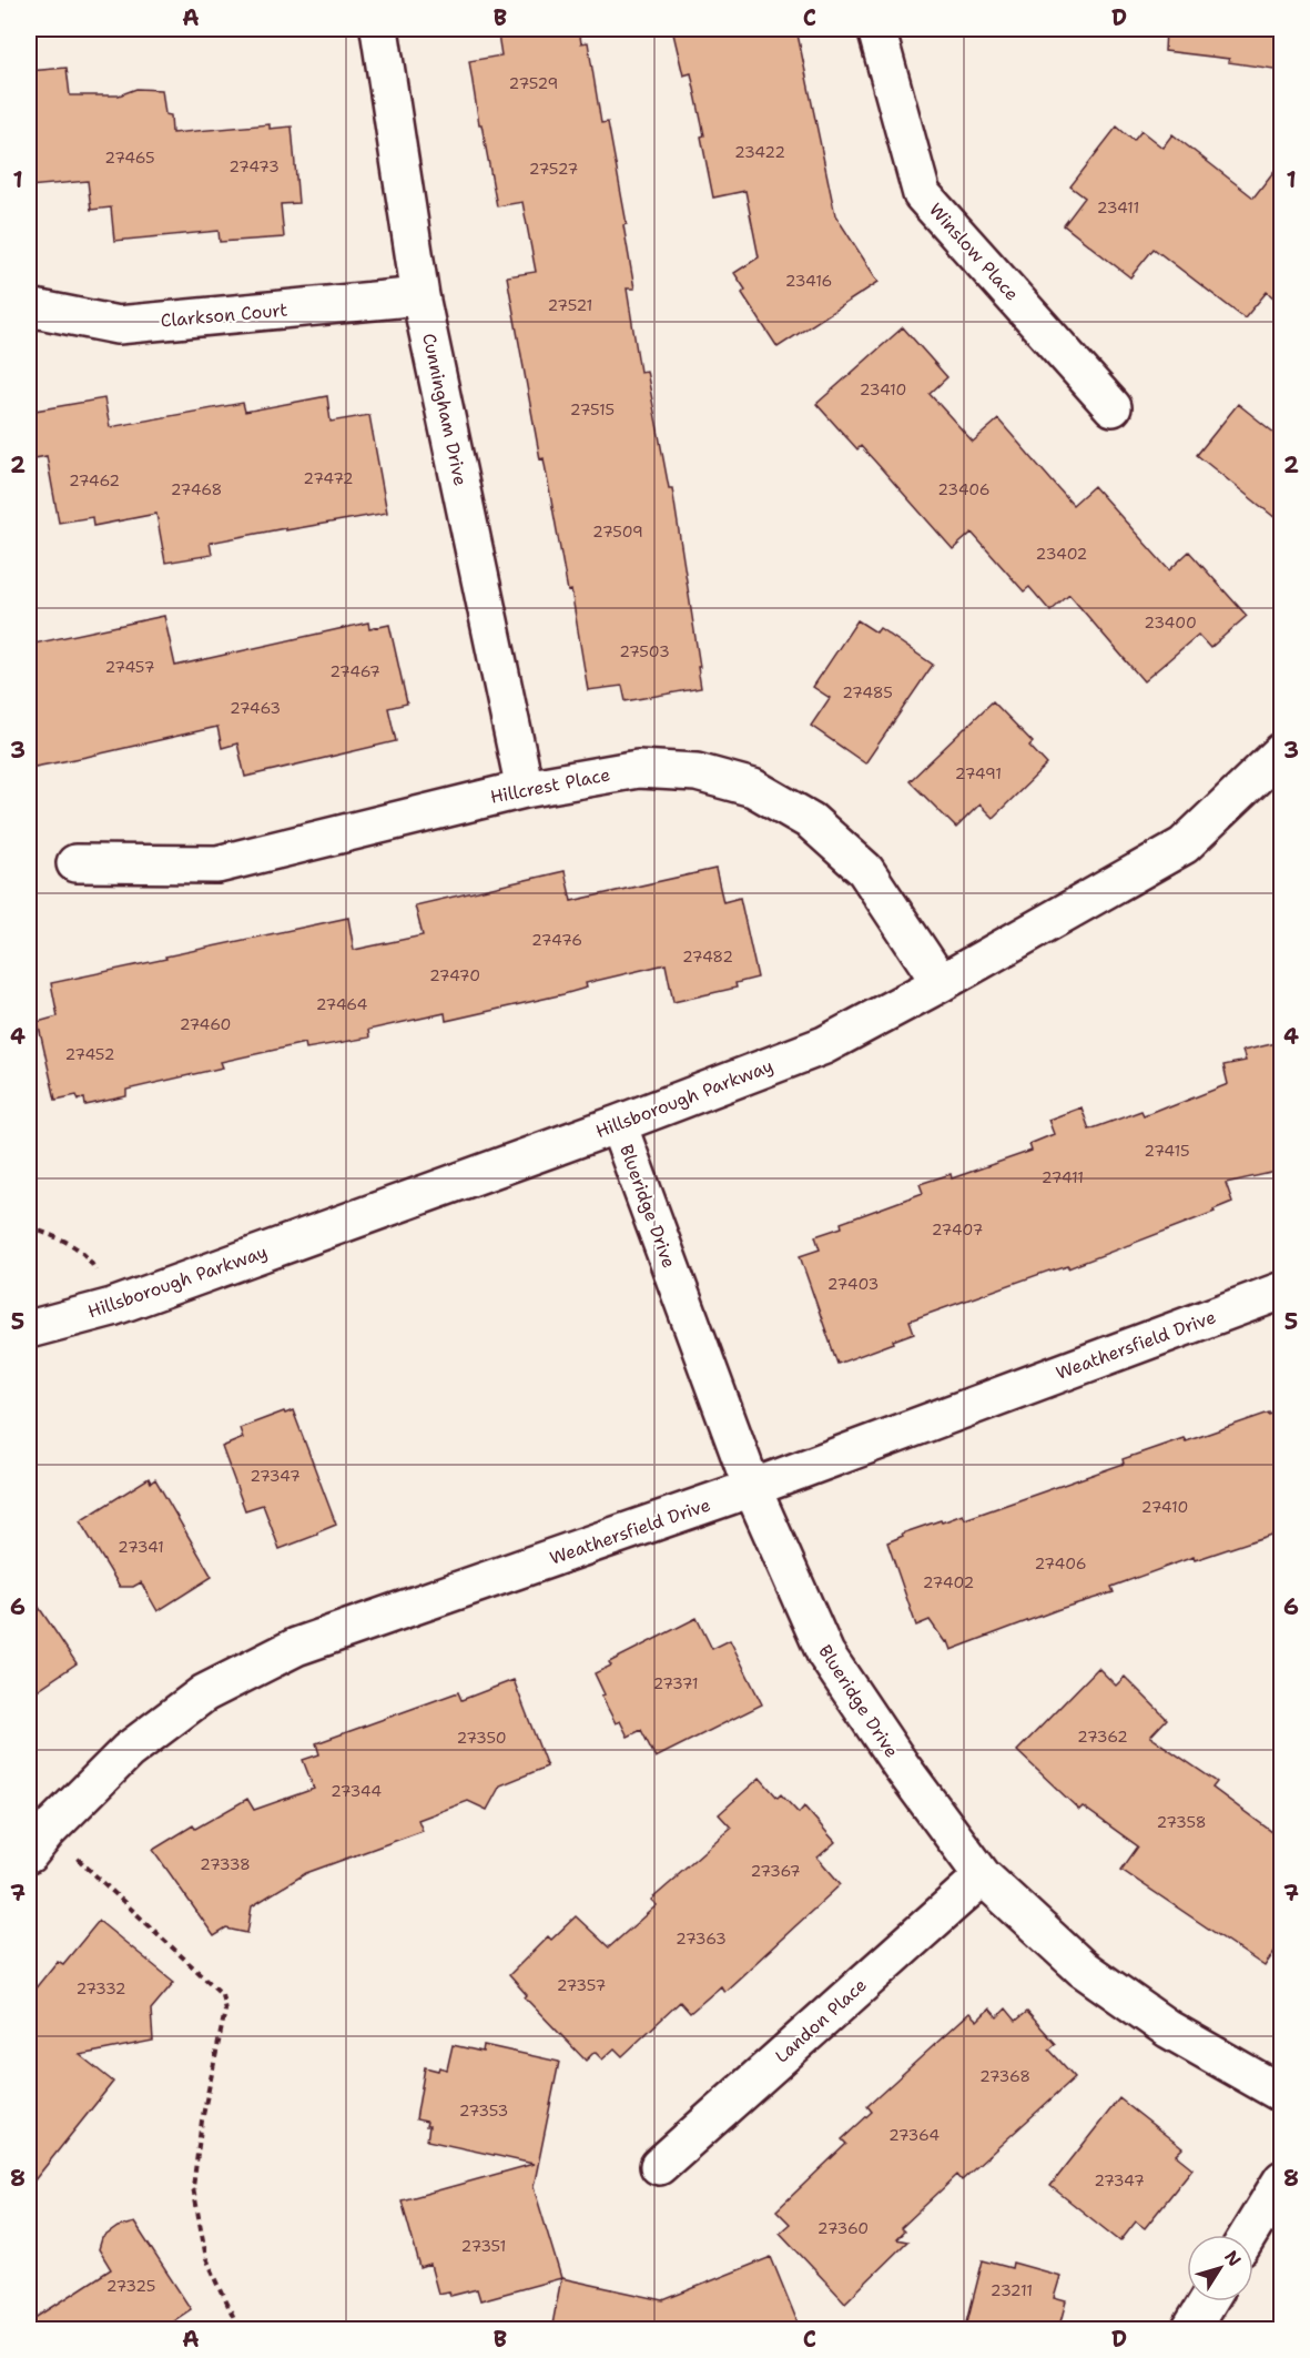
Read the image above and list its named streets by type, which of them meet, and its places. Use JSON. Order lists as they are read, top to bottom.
{
  "streets": {
    "street": [
      "Winslow Place",
      "Clarkson Court",
      "Cunningham Drive",
      "Hillcrest Place",
      "Hillsborough Parkway",
      "Blueridge Drive",
      "Weathersfield Drive",
      "Landon Place"
    ]
  },
  "crossings": [
    ["Clarkson Court", "Cunningham Drive"],
    ["Cunningham Drive", "Hillcrest Place"],
    ["Hillcrest Place", "Hillsborough Parkway"],
    ["Hillsborough Parkway", "Blueridge Drive"],
    ["Blueridge Drive", "Weathersfield Drive"],
    ["Blueridge Drive", "Landon Place"]
  ],
  "house_numbers": [
    "27529",
    "23422",
    "27465",
    "27473",
    "27527",
    "23411",
    "23416",
    "27521",
    "23410",
    "27515",
    "27472",
    "27462",
    "27468",
    "23406",
    "27509",
    "23402",
    "23400",
    "27503",
    "27457",
    "27467",
    "27485",
    "27463",
    "27491",
    "27476",
    "27482",
    "27470",
    "27464",
    "27460",
    "27452",
    "27415",
    "27411",
    "27407",
    "27403",
    "27347",
    "27410",
    "27341",
    "27406",
    "27402",
    "27371",
    "27362",
    "27350",
    "27344",
    "27358",
    "27338",
    "27367",
    "27363",
    "27357",
    "27332",
    "27368",
    "27353",
    "27364",
    "27347",
    "27360",
    "27351",
    "27325",
    "23211"
  ],
  "north": "top right",
  "grid": {
    "columns": [
      "A",
      "B",
      "C",
      "D"
    ],
    "rows": [
      "1",
      "2",
      "3",
      "4",
      "5",
      "6",
      "7",
      "8"
    ]
  }
}
